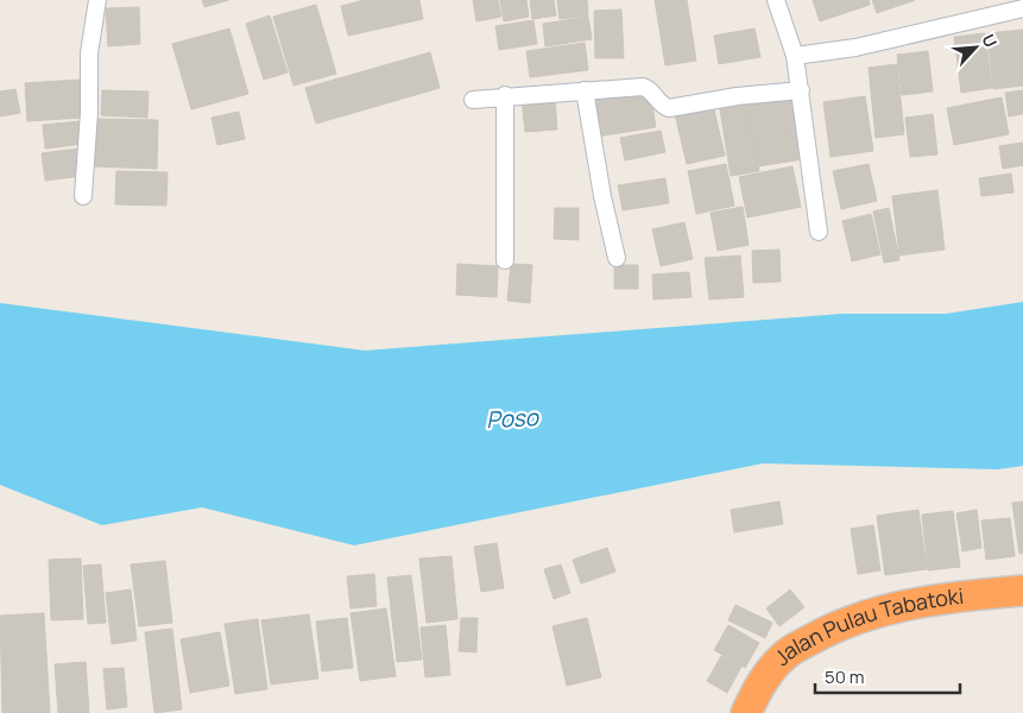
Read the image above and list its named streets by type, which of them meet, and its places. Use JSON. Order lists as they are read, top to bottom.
{
  "streets": {
    "highway": ["Jalan Pulau Tabatoki"]
  },
  "water": ["Poso"],
  "scale_bar": "50 m",
  "north": "top right"
}
